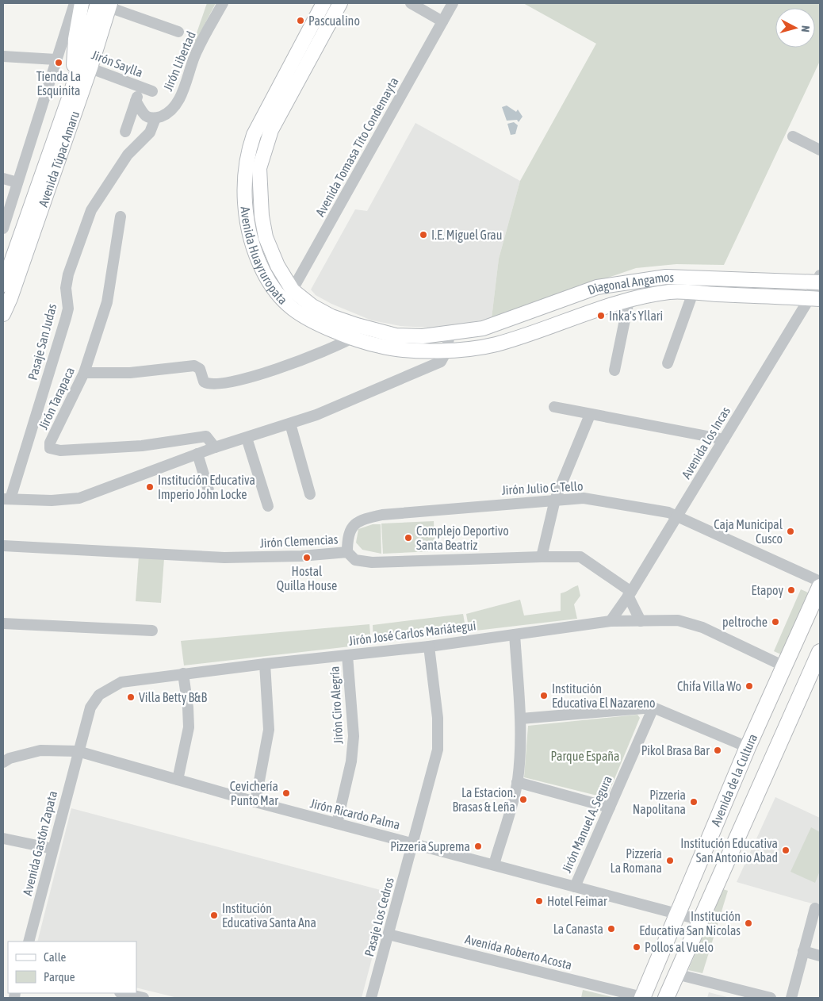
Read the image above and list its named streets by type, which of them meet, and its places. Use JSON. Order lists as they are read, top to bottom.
{
  "streets": {
    "highway": ["Avenida de la Cultura"],
    "main road": ["Avenida Túpac Amaru", "Avenida Huayruropata", "Diagonal Angamos"],
    "street": [
      "Jirón Libertad",
      "Jirón Saylla",
      "Avenida Tomasa Tito Condemayta",
      "Pasaje San Judas",
      "Jirón Tarapaca",
      "Avenida Los Incas",
      "Jirón Julio C. Tello",
      "Jirón Clemencias",
      "Jirón José Carlos Mariátegui",
      "Jirón Ciro Alegría",
      "Jirón Ricardo Palma",
      "Jirón Manuel A. Segura",
      "Avenida Gastón Zapata",
      "Pasaje Los Cedros",
      "Avenida Roberto Acosta"
    ]
  },
  "crossings": [
    ["Jirón Libertad", "Pasaje San Judas"],
    ["Jirón Saylla", "Avenida Túpac Amaru"],
    ["Avenida Tomasa Tito Condemayta", "Avenida Huayruropata"],
    ["Avenida Huayruropata", "Diagonal Angamos"],
    ["Diagonal Angamos", "Avenida Los Incas"],
    ["Avenida Los Incas", "Jirón Julio C. Tello"],
    ["Avenida Los Incas", "Jirón Clemencias"],
    ["Avenida Los Incas", "Jirón José Carlos Mariátegui"],
    ["Jirón Julio C. Tello", "Jirón Clemencias"],
    ["Jirón José Carlos Mariátegui", "Jirón Ciro Alegría"],
    ["Jirón José Carlos Mariátegui", "Avenida de la Cultura"],
    ["Jirón José Carlos Mariátegui", "Jirón Ricardo Palma"],
    ["Jirón José Carlos Mariátegui", "Avenida Gastón Zapata"],
    ["Jirón José Carlos Mariátegui", "Pasaje Los Cedros"],
    ["Jirón Ciro Alegría", "Jirón Ricardo Palma"],
    ["Avenida de la Cultura", "Jirón Ricardo Palma"],
    ["Avenida de la Cultura", "Avenida Roberto Acosta"],
    ["Jirón Ricardo Palma", "Jirón Manuel A. Segura"],
    ["Jirón Ricardo Palma", "Avenida Gastón Zapata"],
    ["Jirón Ricardo Palma", "Pasaje Los Cedros"],
    ["Pasaje Los Cedros", "Avenida Roberto Acosta"]
  ],
  "parks": ["Parque España"],
  "places": [
    "Pascualino",
    "Tienda La Esquinita",
    "I.E. Miguel Grau",
    "Inka's Yllari",
    "Institución Educativa Imperio John Locke",
    "Caja Municipal Cusco",
    "Complejo Deportivo Santa Beatriz",
    "Hostal Quilla House",
    "Etapoy",
    "peltroche",
    "Chifa Villa Wo",
    "Institución Educativa El Nazareno",
    "Villa Betty B&B",
    "Pikol Brasa Bar",
    "Cevichería Punto Mar",
    "La Estacion. Brasas & Leña",
    "Pizzeria Napolitana",
    "Pizzería Suprema",
    "Institución Educativa San Antonio Abad",
    "Pizzería La Romana",
    "Hotel Feimar",
    "Institución Educativa Santa Ana",
    "Institución Educativa San Nicolas",
    "La Canasta",
    "Pollos al Vuelo"
  ],
  "legend": ["Calle", "Parque"],
  "north": "right"
}
